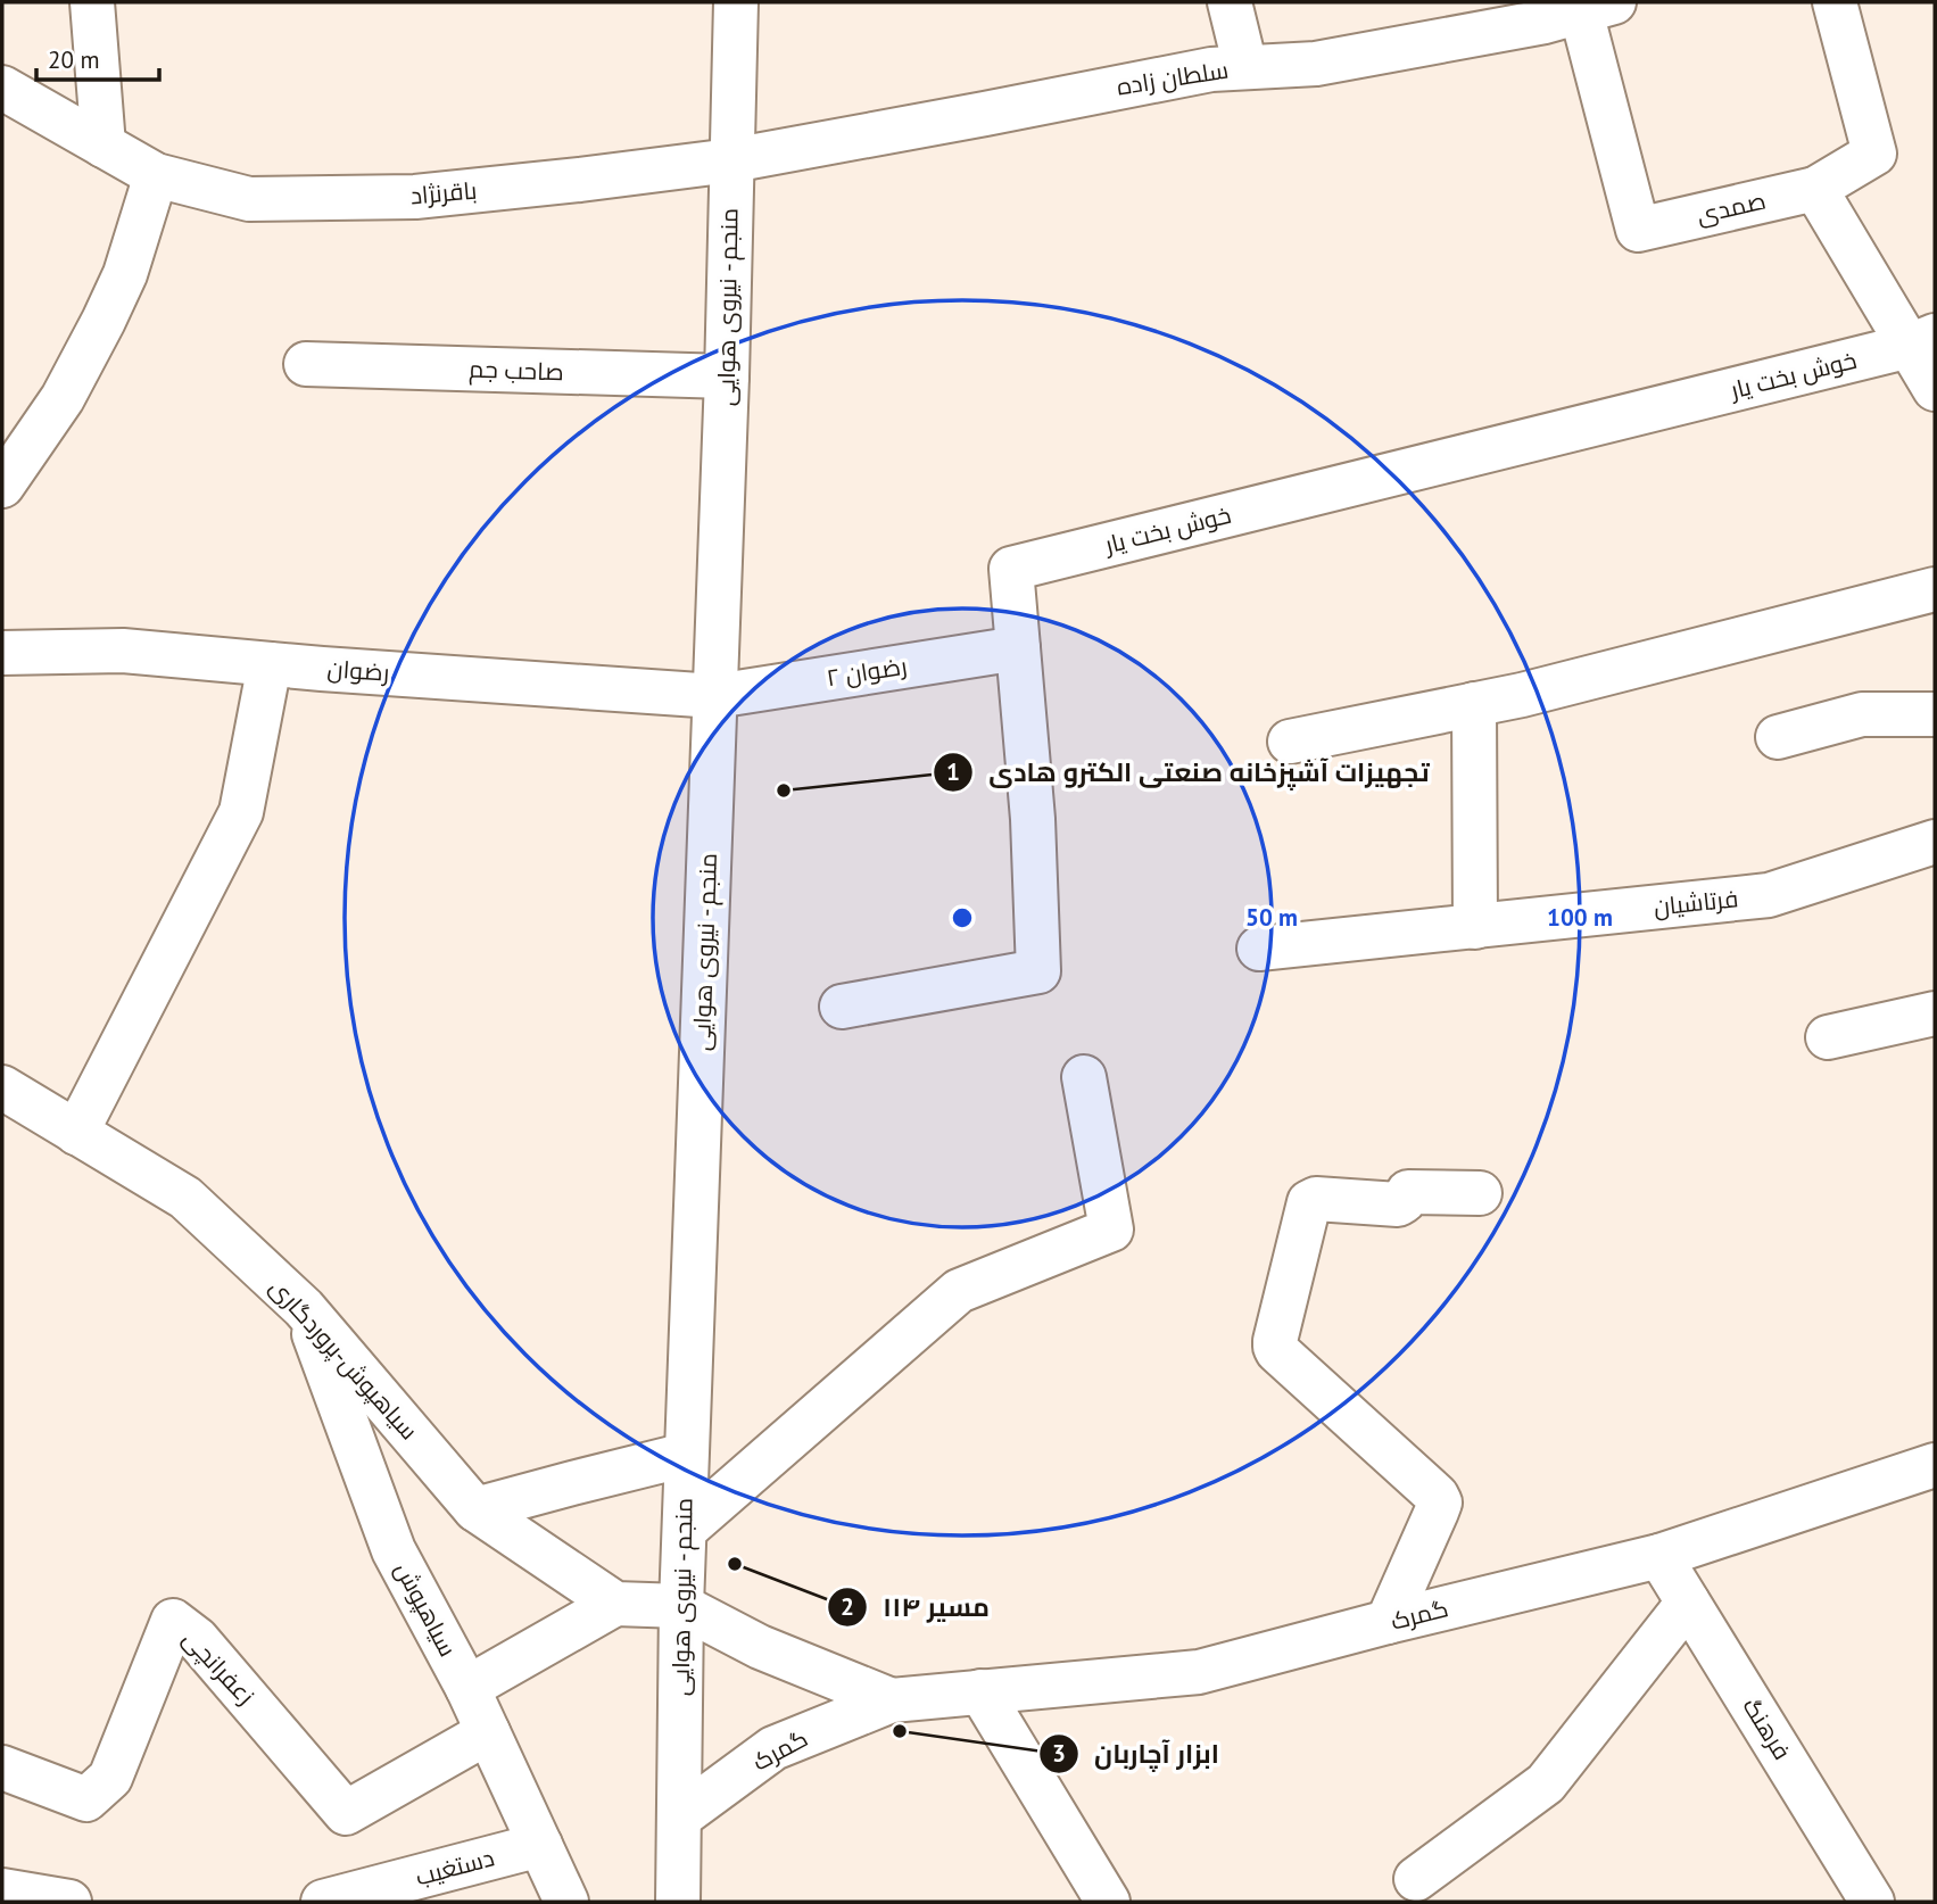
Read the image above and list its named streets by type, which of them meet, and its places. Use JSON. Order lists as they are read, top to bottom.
{
  "streets": {
    "street": [
      "سلطان زاده",
      "باقرنژاد",
      "صمدی",
      "منجم - نیروی هوایی",
      "صاحب جم",
      "خوش بخت یار",
      "رضوان",
      "رضوان ۲",
      "فرتاشیان",
      "سیاهپوش-پروردگاری",
      "سیاهپوش",
      "گمرک",
      "زعفرانچی",
      "فرهنگ",
      "دستغیب"
    ]
  },
  "crossings": [
    ["سلطان زاده", "باقرنژاد"],
    ["سلطان زاده", "صمدی"],
    ["سلطان زاده", "منجم - نیروی هوایی"],
    ["باقرنژاد", "منجم - نیروی هوایی"],
    ["منجم - نیروی هوایی", "صاحب جم"],
    ["منجم - نیروی هوایی", "رضوان"],
    ["منجم - نیروی هوایی", "رضوان ۲"],
    ["منجم - نیروی هوایی", "گمرک"],
    ["خوش بخت یار", "رضوان ۲"],
    ["رضوان", "رضوان ۲"],
    ["سیاهپوش-پروردگاری", "سیاهپوش"],
    ["سیاهپوش", "زعفرانچی"],
    ["سیاهپوش", "دستغیب"],
    ["گمرک", "فرهنگ"]
  ],
  "places": ["تجهیزات آشپزخانه صنعتی الکترو هادی", "مسیر ۱۱۴", "ابزار آچاربان"],
  "scale_bar": "20 m",
  "rings": ["50 m", "100 m"]
}
